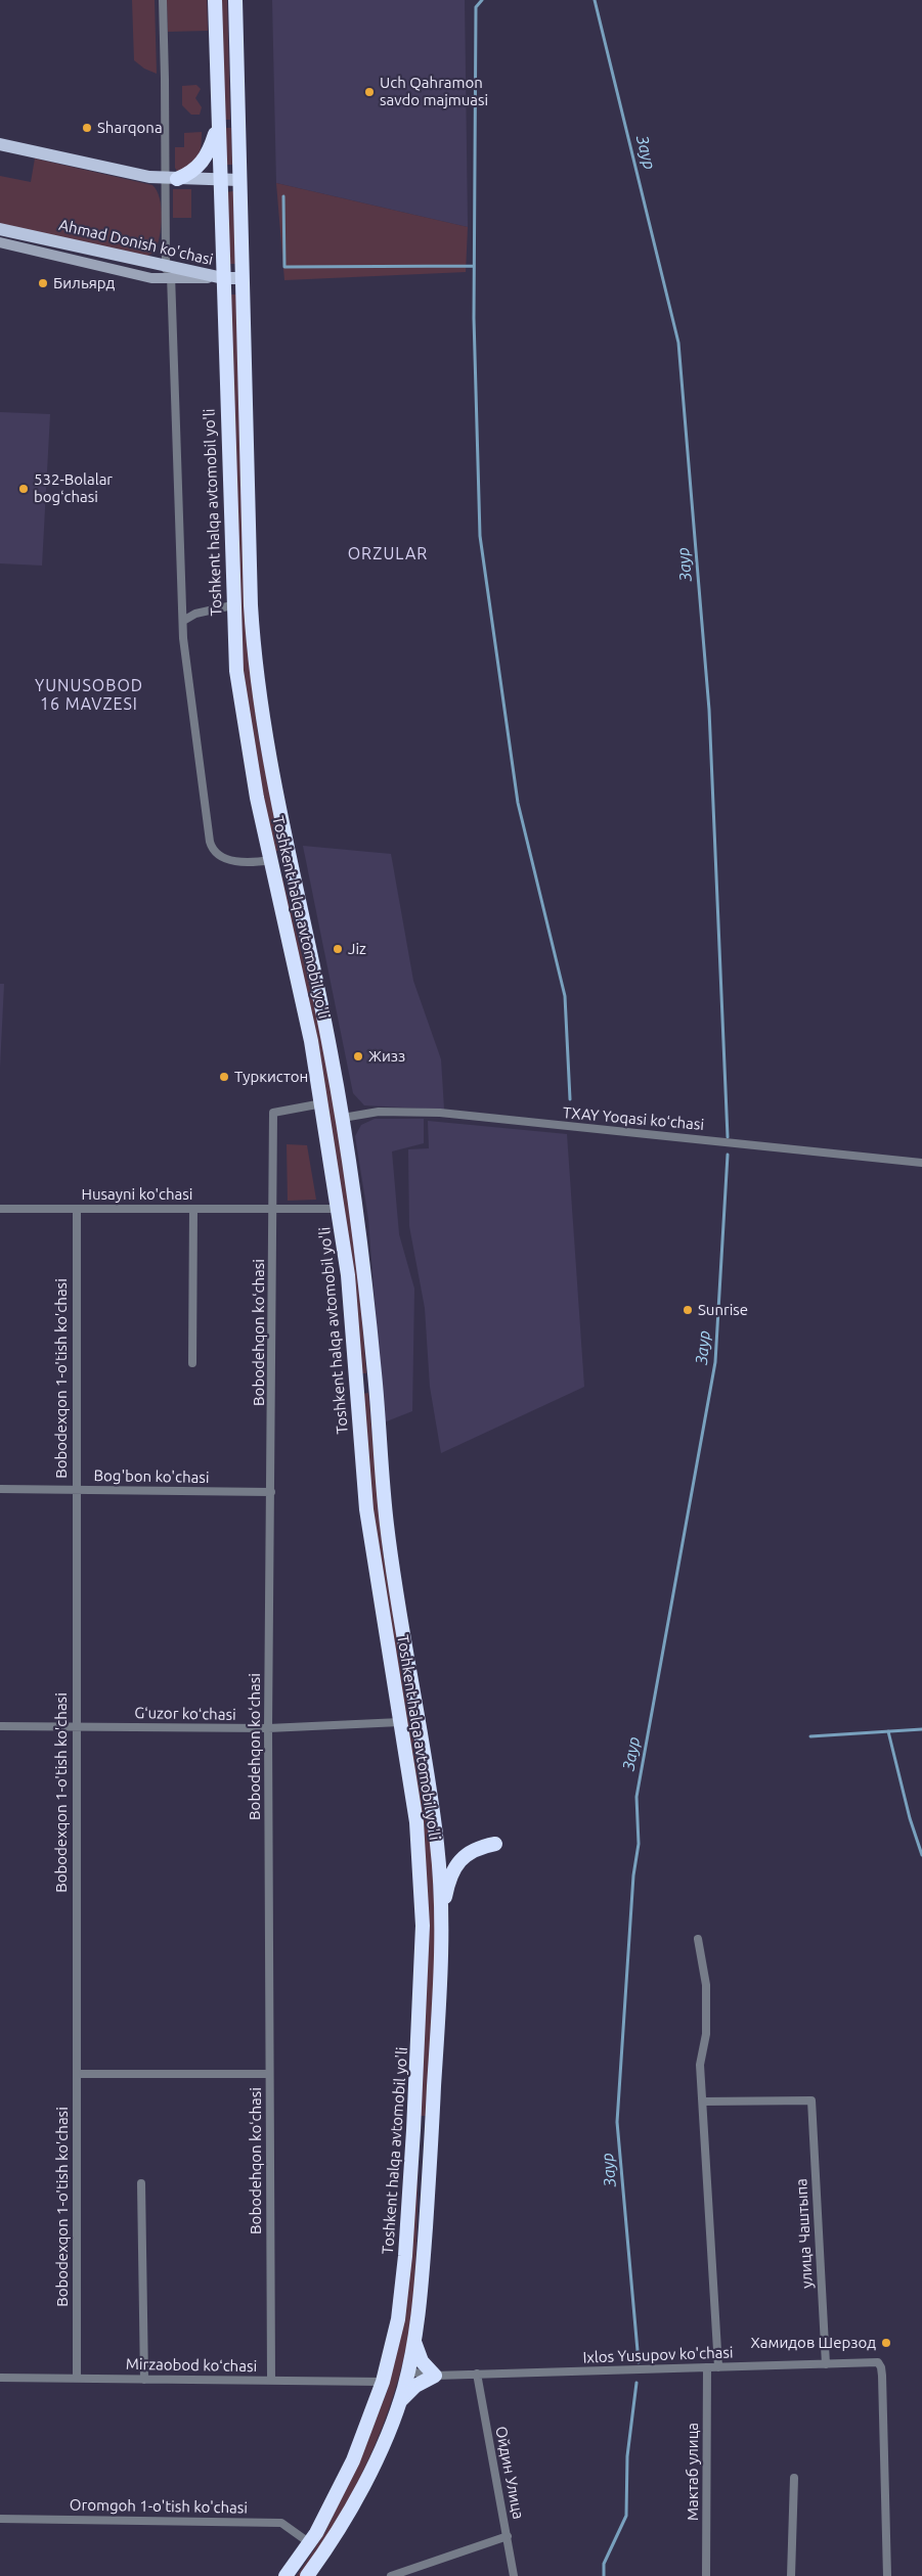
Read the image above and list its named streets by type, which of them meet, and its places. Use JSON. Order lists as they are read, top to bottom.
{
  "streets": {
    "highway": ["Toshkent halqa avtomobil yo'li"],
    "main road": ["Ahmad Donish ko'chasi"],
    "street": [
      "TXAY Yoqasi koʻchasi",
      "Husayni ko'chasi",
      "Bobodehqon koʻchasi",
      "Bobodexqon 1-o'tish ko'chasi",
      "Bog'bon ko'chasi",
      "Gʻuzor koʻchasi",
      "улица Чаштыпа",
      "Ixlos Yusupov ko'chasi",
      "Mirzaobod koʻchasi",
      "Мактаб улица",
      "Ойдин Улица",
      "Oromgoh 1-o'tish ko'chasi"
    ]
  },
  "crossings": [
    ["Ahmad Donish ko'chasi", "Toshkent halqa avtomobil yo'li"],
    ["Toshkent halqa avtomobil yo'li", "TXAY Yoqasi koʻchasi"],
    ["Toshkent halqa avtomobil yo'li", "Husayni ko'chasi"],
    ["Toshkent halqa avtomobil yo'li", "Bobodehqon koʻchasi"],
    ["Toshkent halqa avtomobil yo'li", "Gʻuzor koʻchasi"],
    ["Toshkent halqa avtomobil yo'li", "Ixlos Yusupov ko'chasi"],
    ["Toshkent halqa avtomobil yo'li", "Mirzaobod koʻchasi"],
    ["Toshkent halqa avtomobil yo'li", "Oromgoh 1-o'tish ko'chasi"],
    ["Husayni ko'chasi", "Bobodehqon koʻchasi"],
    ["Husayni ko'chasi", "Bobodexqon 1-o'tish ko'chasi"],
    ["Bobodehqon koʻchasi", "Bog'bon ko'chasi"],
    ["Bobodehqon koʻchasi", "Gʻuzor koʻchasi"],
    ["Bobodehqon koʻchasi", "Mirzaobod koʻchasi"],
    ["Bobodexqon 1-o'tish ko'chasi", "Bog'bon ko'chasi"],
    ["Bobodexqon 1-o'tish ko'chasi", "Gʻuzor koʻchasi"],
    ["Bobodexqon 1-o'tish ko'chasi", "Mirzaobod koʻchasi"],
    ["улица Чаштыпа", "Ixlos Yusupov ko'chasi"],
    ["Ixlos Yusupov ko'chasi", "Мактаб улица"],
    ["Ixlos Yusupov ko'chasi", "Ойдин Улица"]
  ],
  "districts": ["ORZULAR", "YUNUSOBOD 16 MAVZESI"],
  "water": ["Заур"],
  "places": [
    "Uch Qahramon savdo majmuasi",
    "Sharqona",
    "Бильярд",
    "532-Bolalar bogʻchasi",
    "Jiz",
    "Жизз",
    "Туркистон",
    "Sunrise",
    "Хамидов Шерзод"
  ]
}
